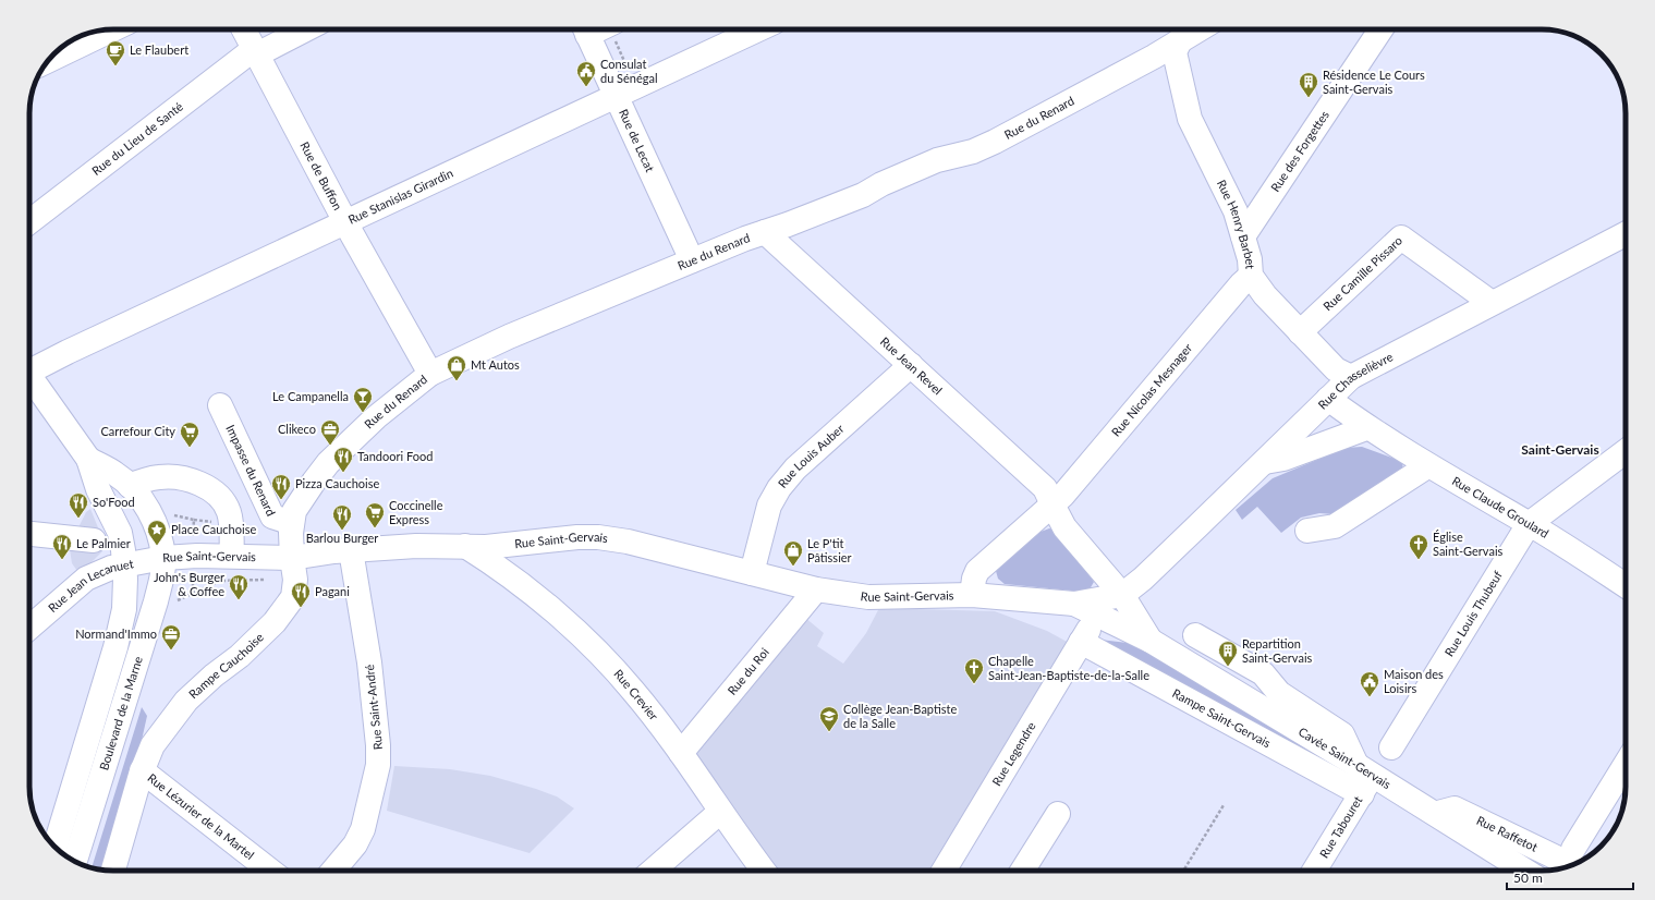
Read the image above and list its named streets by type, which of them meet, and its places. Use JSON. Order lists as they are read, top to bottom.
{
  "streets": {
    "street": [
      "Rue du Renard",
      "Rue du Lieu de Santé",
      "Rue de Lecat",
      "Rue des Forgettes",
      "Rue de Buffon",
      "Rue Stanislas Girardin",
      "Rue Henry Barbet",
      "Rue Camille Pissaro",
      "Rue Jean Revel",
      "Rue Chasselièvre",
      "Rue Nicolas Mesnager",
      "Rue Louis Auber",
      "Impasse du Renard",
      "Rue Claude Groulard",
      "Rue Saint-Gervais",
      "Rue Jean Lecanuet",
      "Rue Louis Thubeuf",
      "Rampe Cauchoise",
      "Rue du Roi",
      "Rue Crevier",
      "Rue Saint-André",
      "Boulevard de la Marne",
      "Rampe Saint-Gervais",
      "Rue Legendre",
      "Cavée Saint-Gervais",
      "Rue Lézurier de la Martel",
      "Rue Tabouret",
      "Rue Raffetot"
    ]
  },
  "crossings": [
    ["Rue du Renard", "Rue de Lecat"],
    ["Rue du Renard", "Rue de Buffon"],
    ["Rue du Renard", "Rue Henry Barbet"],
    ["Rue du Renard", "Rue Jean Revel"],
    ["Rue du Renard", "Impasse du Renard"],
    ["Rue du Renard", "Rue Saint-Gervais"],
    ["Rue du Renard", "Rampe Cauchoise"],
    ["Rue du Lieu de Santé", "Rue de Buffon"],
    ["Rue de Lecat", "Rue Stanislas Girardin"],
    ["Rue des Forgettes", "Rue Henry Barbet"],
    ["Rue de Buffon", "Rue Stanislas Girardin"],
    ["Rue Henry Barbet", "Rue Camille Pissaro"],
    ["Rue Henry Barbet", "Rue Chasselièvre"],
    ["Rue Henry Barbet", "Rue Nicolas Mesnager"],
    ["Rue Camille Pissaro", "Rue Chasselièvre"],
    ["Rue Jean Revel", "Rue Chasselièvre"],
    ["Rue Jean Revel", "Rue Nicolas Mesnager"],
    ["Rue Jean Revel", "Rue Louis Auber"],
    ["Rue Jean Revel", "Cavée Saint-Gervais"],
    ["Rue Chasselièvre", "Rue Claude Groulard"],
    ["Rue Chasselièvre", "Cavée Saint-Gervais"],
    ["Rue Nicolas Mesnager", "Rue Saint-Gervais"],
    ["Rue Louis Auber", "Rue Saint-Gervais"],
    ["Rue Claude Groulard", "Rue Louis Thubeuf"],
    ["Rue Saint-Gervais", "Rue Jean Lecanuet"],
    ["Rue Saint-Gervais", "Rampe Cauchoise"],
    ["Rue Saint-Gervais", "Rue du Roi"],
    ["Rue Saint-Gervais", "Rue Crevier"],
    ["Rue Saint-Gervais", "Rue Saint-André"],
    ["Rue Saint-Gervais", "Boulevard de la Marne"],
    ["Rue Saint-Gervais", "Cavée Saint-Gervais"],
    ["Rue Jean Lecanuet", "Boulevard de la Marne"],
    ["Rampe Cauchoise", "Rue Lézurier de la Martel"],
    ["Rue du Roi", "Rue Crevier"],
    ["Rampe Saint-Gervais", "Rue Legendre"],
    ["Rampe Saint-Gervais", "Cavée Saint-Gervais"],
    ["Rampe Saint-Gervais", "Rue Tabouret"],
    ["Cavée Saint-Gervais", "Rue Tabouret"],
    ["Cavée Saint-Gervais", "Rue Raffetot"]
  ],
  "districts": ["Saint-Gervais"],
  "places": {
    "cafe": ["Le Flaubert"],
    "public building": ["Consulat du Sénégal", "Maison des Loisirs"],
    "building": ["Résidence Le Cours Saint-Gervais", "Repartition Saint-Gervais"],
    "shop": ["Mt Autos", "Le P'tit Pâtissier"],
    "bar": ["Le Campanella"],
    "office": ["Clikeco", "Normand'Immo"],
    "supermarket": ["Carrefour City", "Coccinelle Express"],
    "restaurant": [
      "Tandoori Food",
      "Pizza Cauchoise",
      "So'Food",
      "Barlou Burger",
      "Le Palmier",
      "John's Burger & Coffee",
      "Pagani"
    ],
    "place": ["Place Cauchoise"],
    "church": ["Église Saint-Gervais", "Chapelle Saint-Jean-Baptiste-de-la-Salle"],
    "school or university": ["Collège Jean-Baptiste de la Salle"]
  },
  "scale_bar": "50 m"
}
